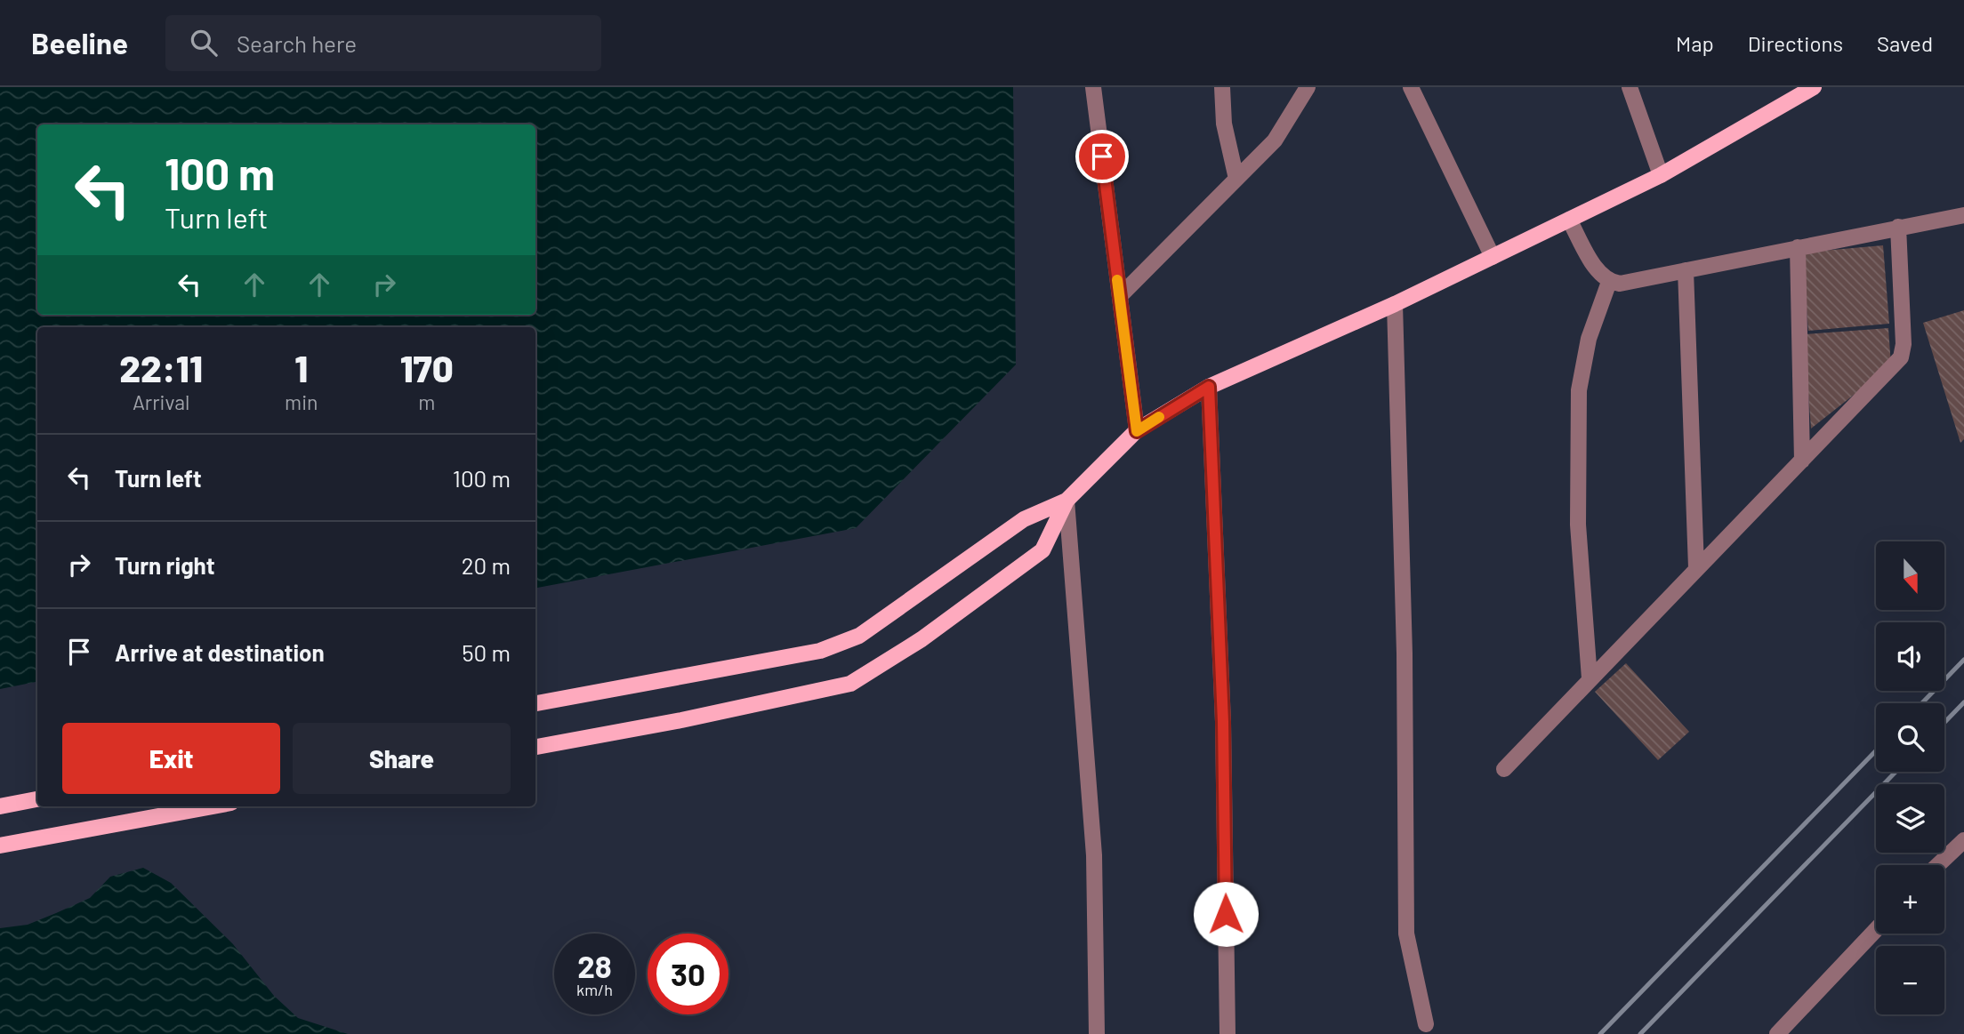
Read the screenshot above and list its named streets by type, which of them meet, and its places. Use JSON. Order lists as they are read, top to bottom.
{
  "north": "bottom",
  "page": {
    "header": "Beeline",
    "search": "Search here",
    "nav": ["Map", "Directions", "Saved"],
    "turn": ["100 m", "Turn left"],
    "eta": [
      "22:11",
      "Arrival",
      "1",
      "min",
      "170",
      "m"
    ],
    "list": [
      {
        "name": "Turn left",
        "value": "100 m"
      },
      {
        "name": "Turn right",
        "value": "20 m"
      },
      {
        "name": "Arrive at destination",
        "value": "50 m"
      }
    ],
    "map_buttons": ["+", "−"],
    "buttons": ["Exit", "Share"],
    "speed": "28 km/h",
    "limit": "30"
  }
}
